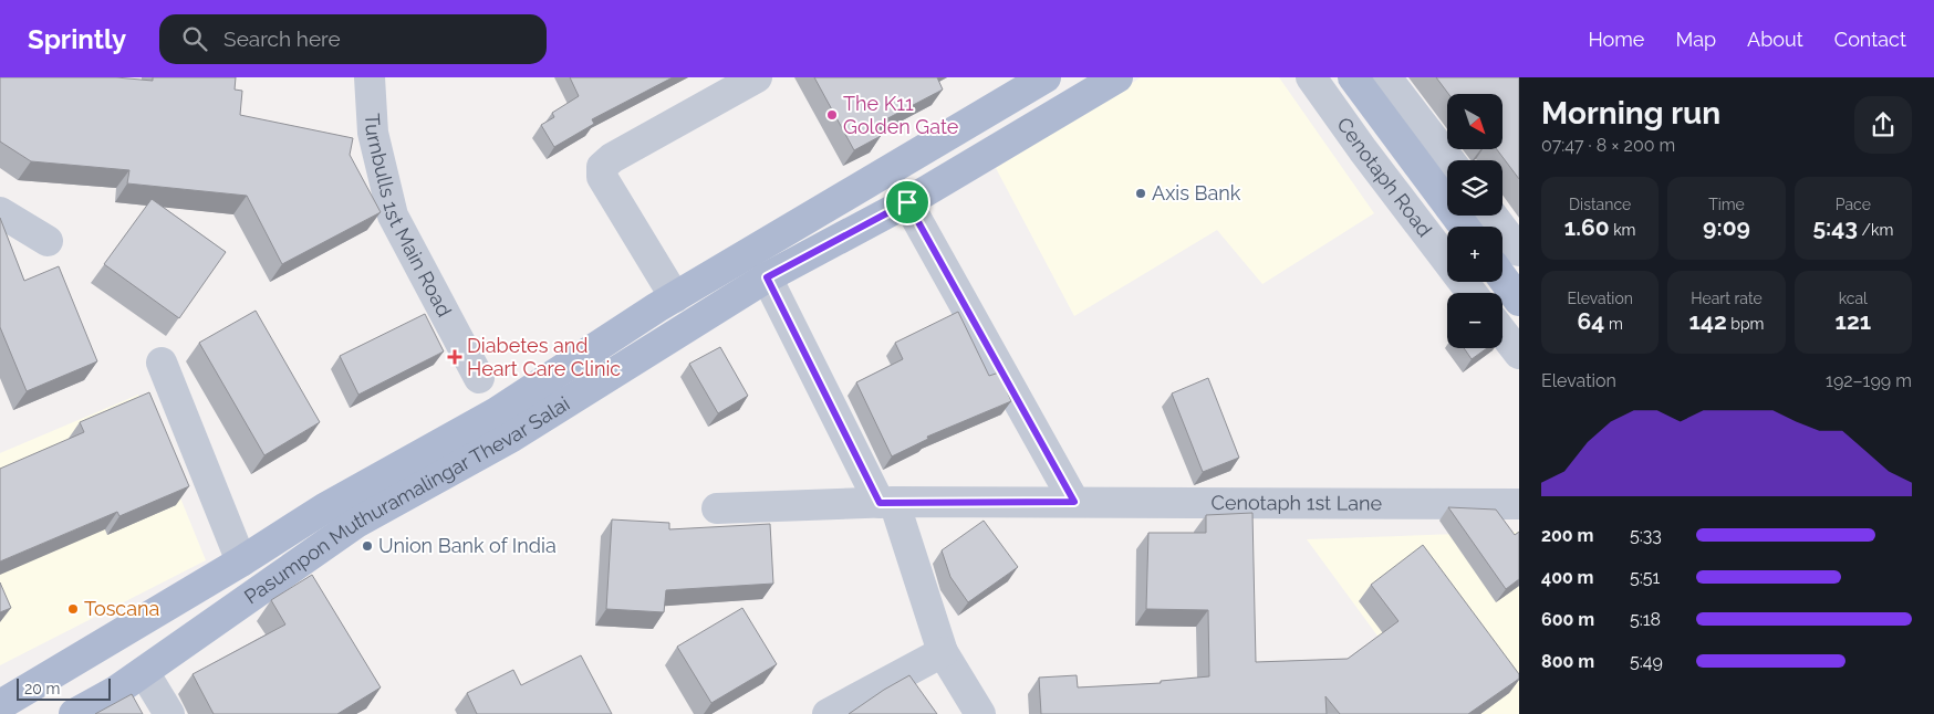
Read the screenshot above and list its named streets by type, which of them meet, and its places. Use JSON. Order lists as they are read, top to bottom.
{
  "streets": {
    "main road": ["Pasumpon Muthuramalingar Thevar Salai"],
    "street": ["Cenotaph Road", "Turnbulls 1st Main Road", "Cenotaph 1st Lane"]
  },
  "places": {
    "other": [
      "The K11 Golden Gate",
      "Axis Bank",
      "Union Bank of India",
      "Toscana"
    ],
    "health": ["Diabetes and Heart Care Clinic"]
  },
  "scale_bar": "20 m",
  "north": "bottom right",
  "page": {
    "header": "Sprintly",
    "search": "Search here",
    "nav": [
      "Home",
      "Map",
      "About",
      "Contact"
    ],
    "heading": ["Morning run", "07:47 · 8 × 200 m"],
    "map_buttons": ["+", "−"],
    "stats": [
      ["Distance", "1.60 km"],
      ["Time", "9:09"],
      ["Pace", "5:43 /km"],
      ["Elevation", "64 m"],
      ["Heart rate", "142 bpm"],
      ["kcal", "121"]
    ],
    "chart": ["Elevation", "192–199 m"],
    "list": [
      {
        "name": "200 m",
        "note": "5:33"
      },
      {
        "name": "400 m",
        "note": "5:51"
      },
      {
        "name": "600 m",
        "note": "5:18"
      },
      {
        "name": "800 m",
        "note": "5:49"
      }
    ],
    "scale": "20 m"
  }
}
